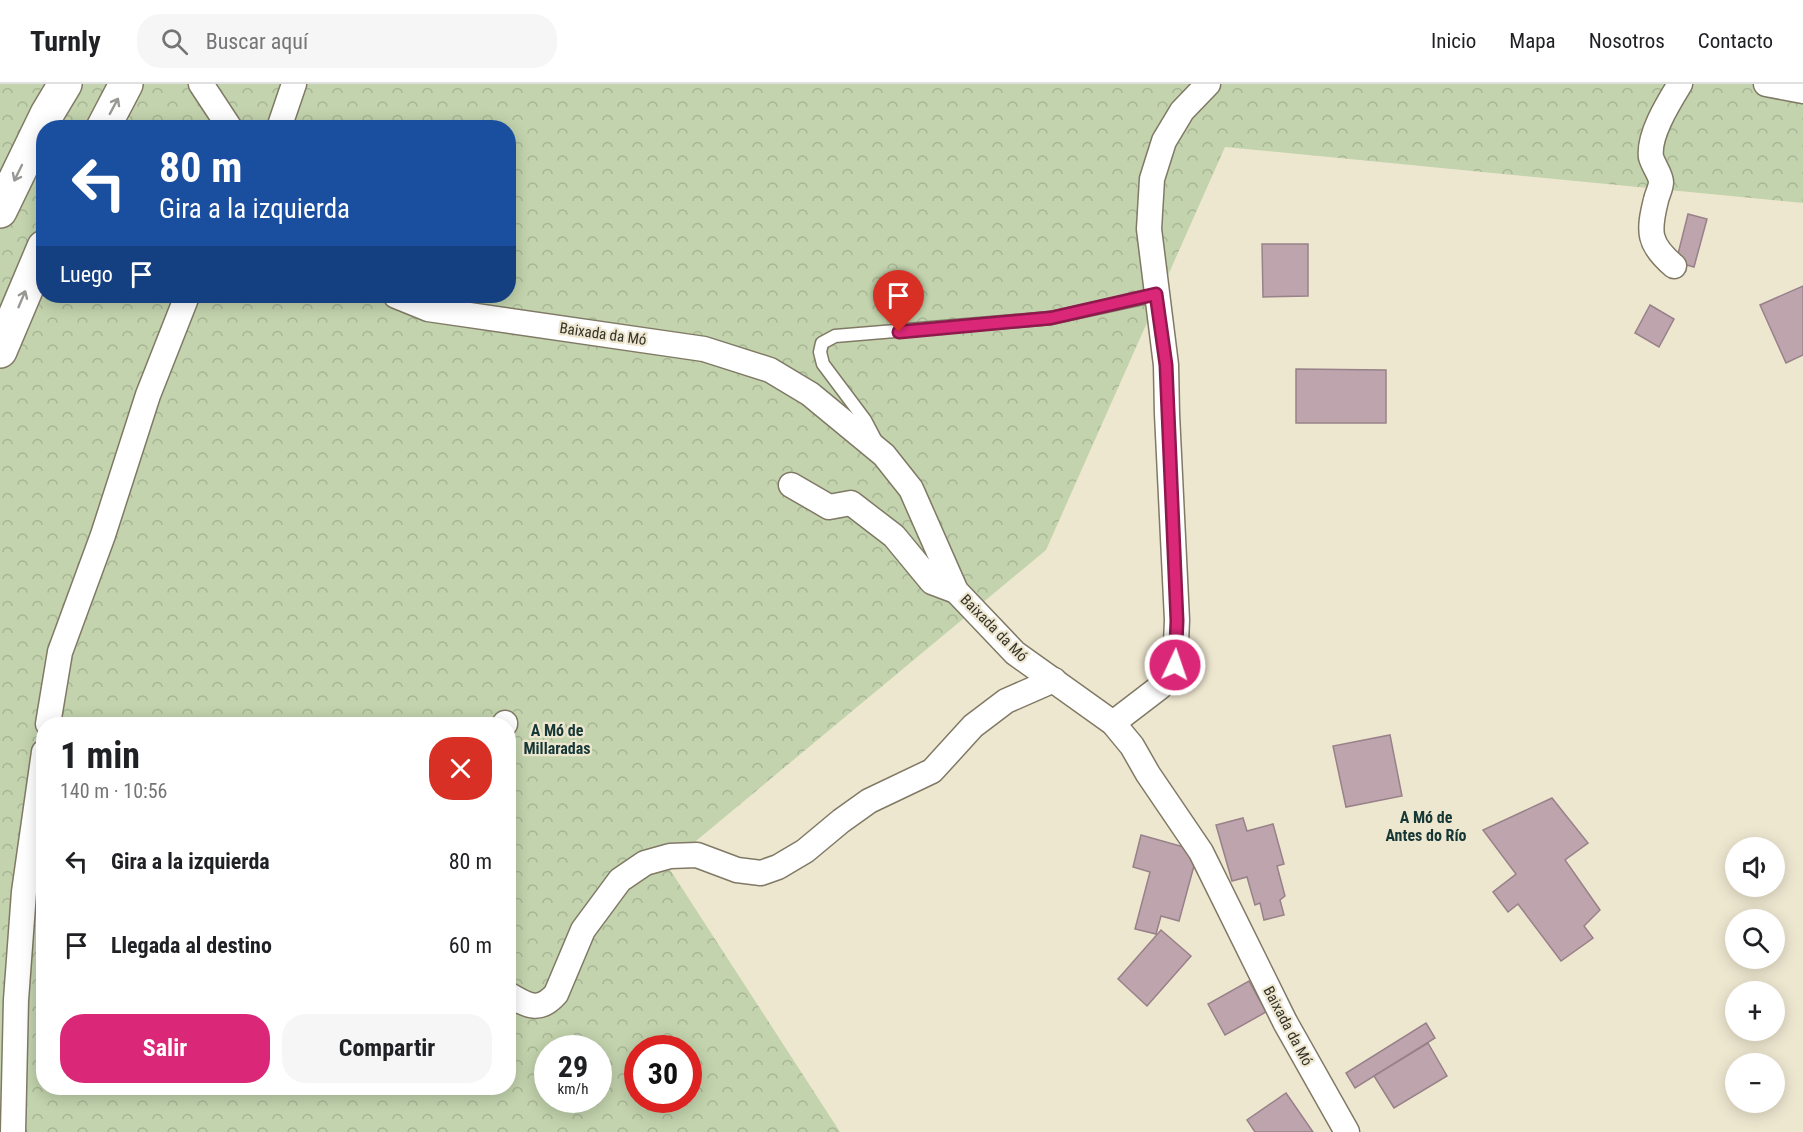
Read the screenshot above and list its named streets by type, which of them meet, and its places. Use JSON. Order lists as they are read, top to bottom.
{
  "streets": {
    "street": ["Baixada da Mó"]
  },
  "districts": ["A Mó de Millaradas", "A Mó de Antes do Río"],
  "page": {
    "header": "Turnly",
    "search": "Buscar aquí",
    "nav": [
      "Inicio",
      "Mapa",
      "Nosotros",
      "Contacto"
    ],
    "turn": ["80 m", "Gira a la izquierda"],
    "then": "Luego",
    "heading": ["1 min", "140 m · 10:56"],
    "list": [
      {
        "name": "Gira a la izquierda",
        "value": "80 m"
      },
      {
        "name": "Llegada al destino",
        "value": "60 m"
      }
    ],
    "map_buttons": ["+", "−"],
    "buttons": ["Salir", "Compartir"],
    "speed": "29 km/h",
    "limit": "30"
  }
}
